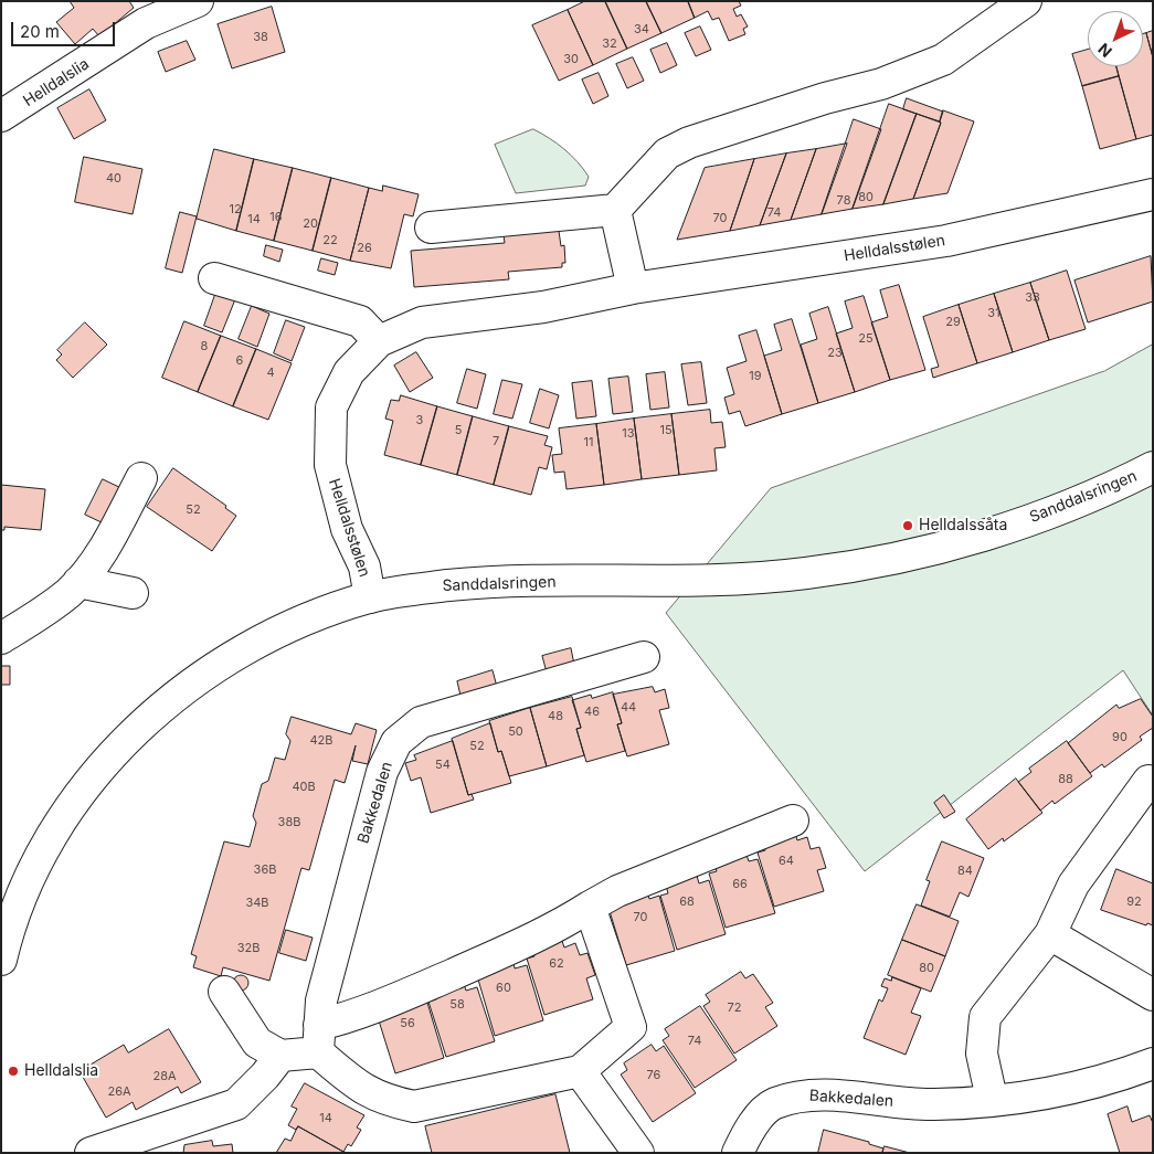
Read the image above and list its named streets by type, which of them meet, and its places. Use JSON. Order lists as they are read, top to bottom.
{
  "streets": {
    "street": [
      "Helldalslia",
      "Helldalsstølen",
      "Sanddalsringen",
      "Bakkedalen"
    ]
  },
  "crossings": [
    ["Helldalsstølen", "Sanddalsringen"]
  ],
  "places": ["Helldalssåta", "Helldalslia"],
  "house_numbers": [
    "34",
    "38",
    "32",
    "30",
    "40",
    "80",
    "78",
    "12",
    "74",
    "16",
    "70",
    "14",
    "20",
    "22",
    "26",
    "33",
    "31",
    "29",
    "25",
    "8",
    "23",
    "6",
    "4",
    "19",
    "3",
    "5",
    "15",
    "13",
    "7",
    "11",
    "52",
    "44",
    "46",
    "48",
    "50",
    "90",
    "42B",
    "52",
    "54",
    "88",
    "40B",
    "38B",
    "64",
    "36B",
    "84",
    "66",
    "68",
    "92",
    "34B",
    "70",
    "32B",
    "62",
    "80",
    "60",
    "58",
    "72",
    "56",
    "74",
    "76",
    "28A",
    "26A",
    "14"
  ],
  "scale_bar": "20 m",
  "north": "bottom left"
}
